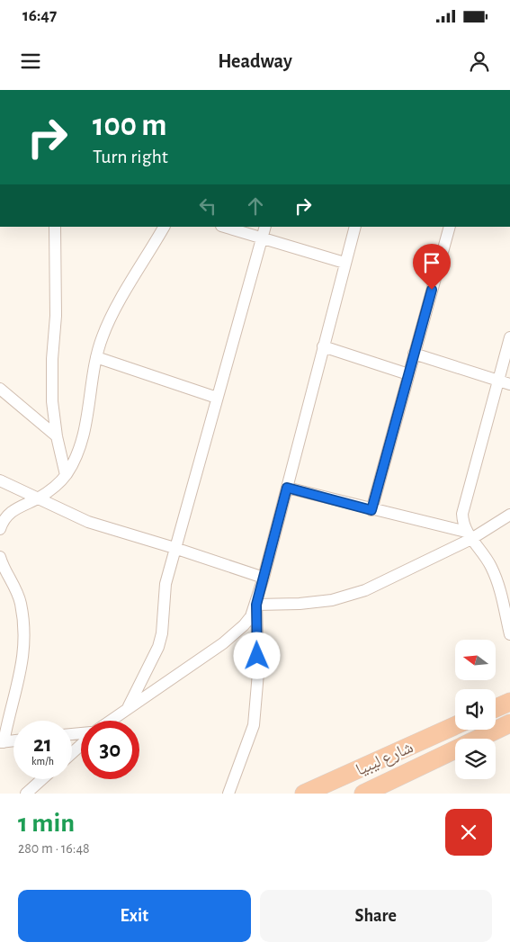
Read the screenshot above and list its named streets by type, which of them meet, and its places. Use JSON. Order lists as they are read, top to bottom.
{
  "streets": {
    "highway": ["شارع ليبيا"]
  },
  "north": "left",
  "page": {
    "status": "16:47",
    "header": "Headway",
    "turn": ["100 m", "Turn right"],
    "speed": "21 km/h",
    "limit": "30",
    "heading": ["1 min", "280 m · 16:48"],
    "buttons": ["Exit", "Share"]
  }
}
